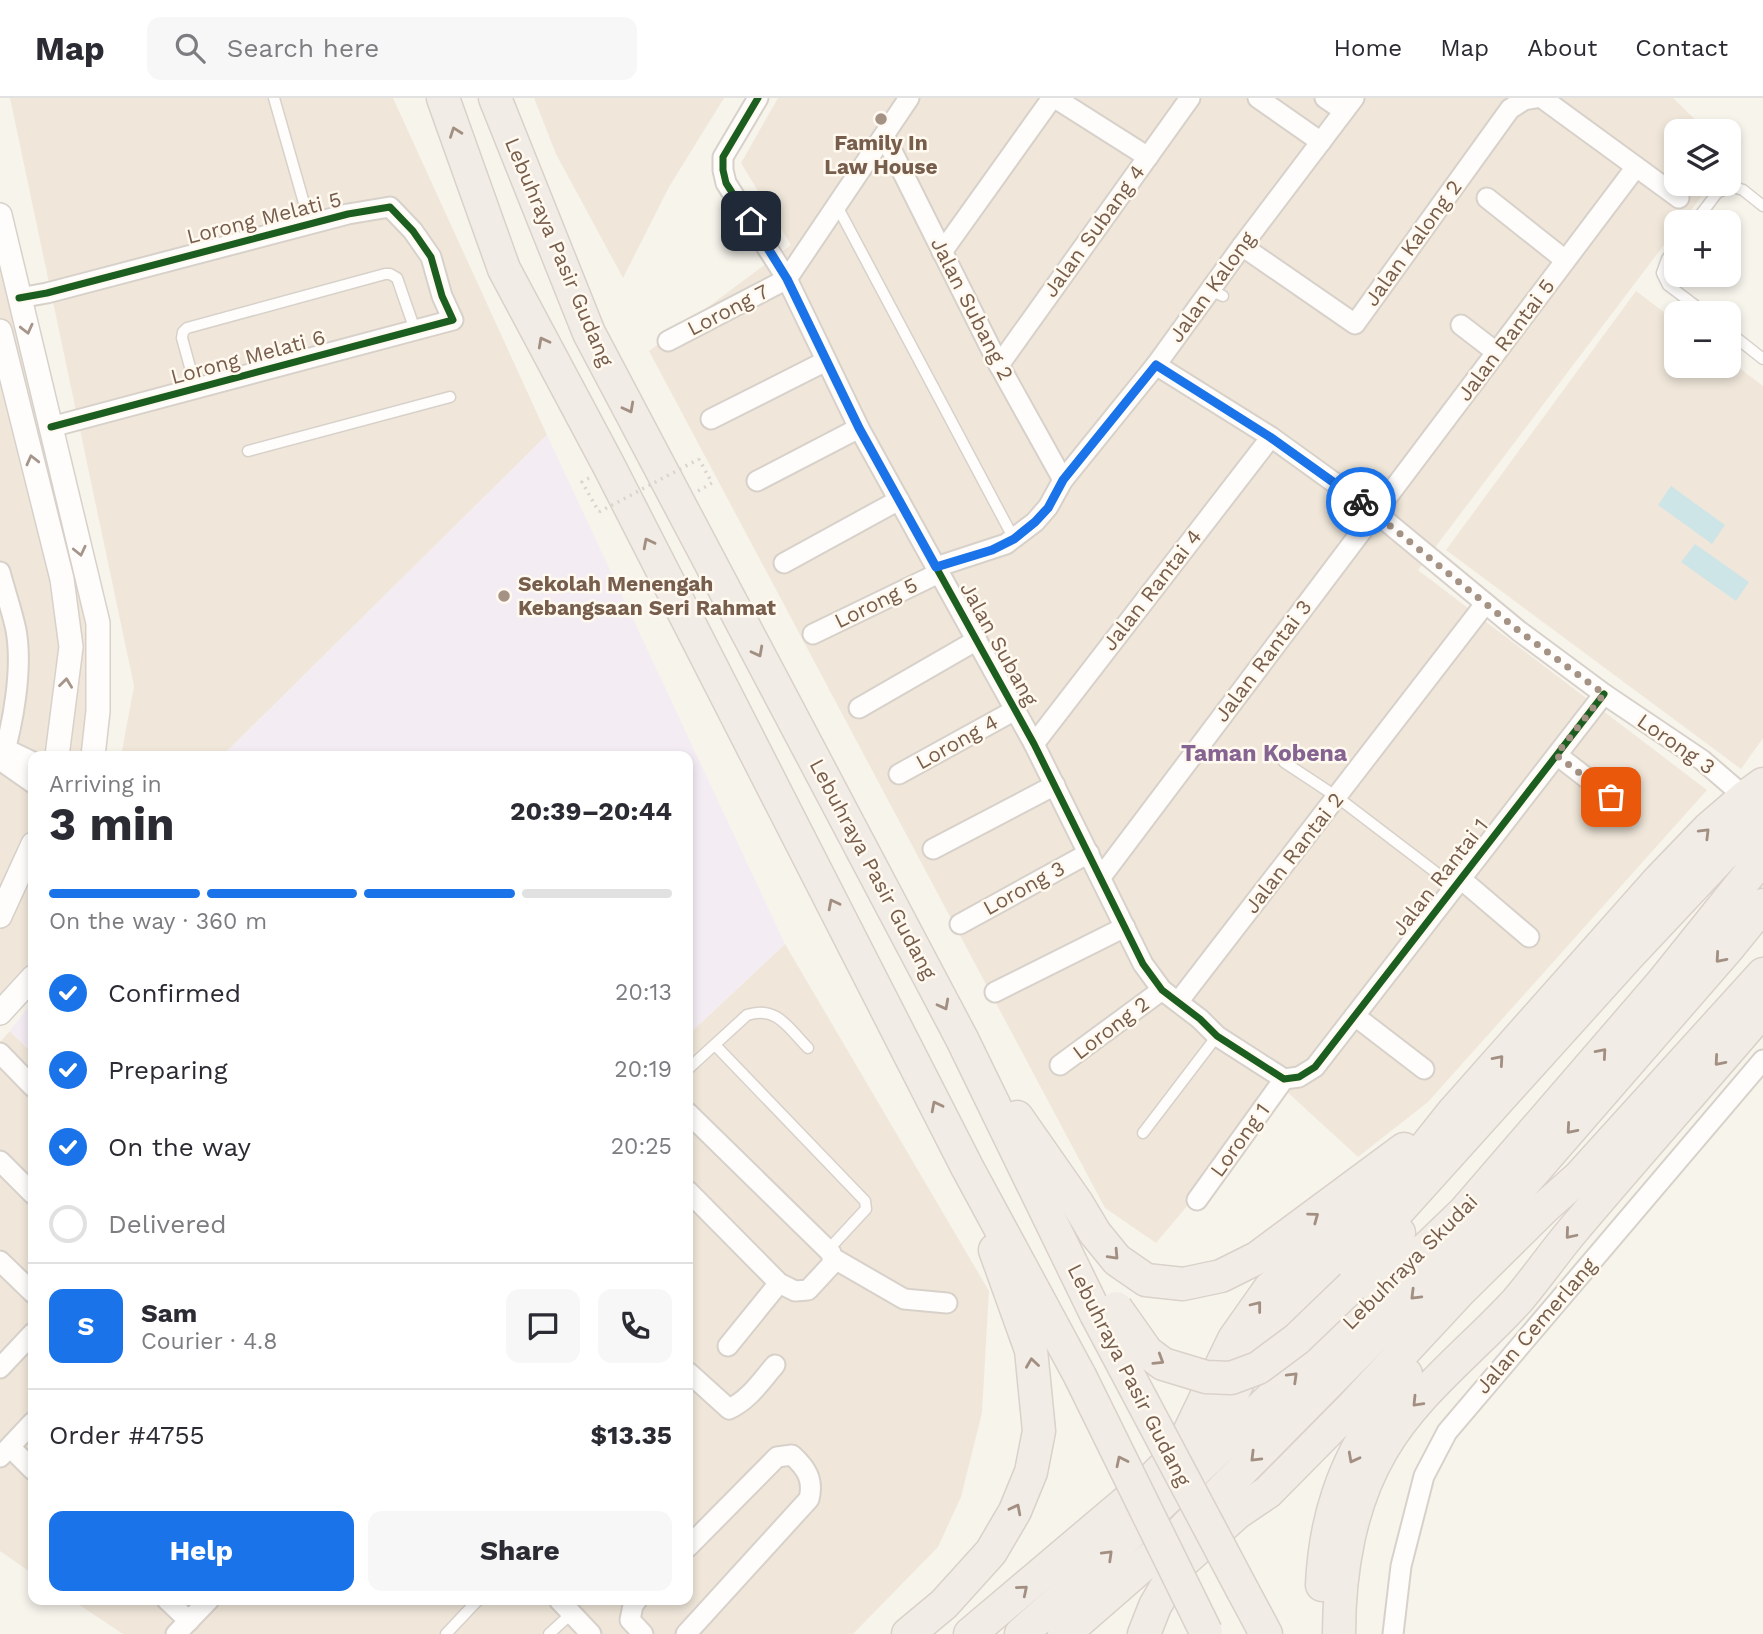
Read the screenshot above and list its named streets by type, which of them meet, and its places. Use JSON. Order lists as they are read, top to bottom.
{
  "streets": {
    "highway": ["Lebuhraya Pasir Gudang", "Lebuhraya Skudai"],
    "street": [
      "Lorong Melati 5",
      "Jalan Subang 4",
      "Jalan Kalong 2",
      "Jalan Kalong",
      "Jalan Subang 2",
      "Lorong 7",
      "Jalan Rantai 5",
      "Lorong Melati 6",
      "Jalan Rantai 4",
      "Lorong 5",
      "Jalan Subang",
      "Jalan Rantai 3",
      "Lorong 4",
      "Lorong 3",
      "Jalan Rantai 2",
      "Jalan Rantai 1",
      "Lorong 2",
      "Lorong 1",
      "Jalan Cemerlang"
    ]
  },
  "crossings": [
    ["Lorong Melati 5", "Lorong Melati 6"],
    ["Jalan Subang 4", "Jalan Subang 2"],
    ["Jalan Kalong 2", "Jalan Kalong"],
    ["Jalan Kalong", "Jalan Subang 2"],
    ["Jalan Kalong", "Lorong 5"],
    ["Jalan Kalong", "Jalan Subang"],
    ["Jalan Kalong", "Lorong 3"],
    ["Lorong 7", "Jalan Subang"],
    ["Jalan Rantai 5", "Jalan Rantai 3"],
    ["Jalan Rantai 5", "Lorong 3"],
    ["Jalan Rantai 4", "Jalan Subang"],
    ["Jalan Rantai 4", "Lorong 3"],
    ["Lorong 5", "Jalan Subang"],
    ["Jalan Subang", "Jalan Rantai 3"],
    ["Jalan Subang", "Lorong 4"],
    ["Jalan Subang", "Lorong 3"],
    ["Jalan Subang", "Jalan Rantai 2"],
    ["Jalan Subang", "Jalan Rantai 1"],
    ["Jalan Subang", "Lorong 2"],
    ["Jalan Subang", "Lorong 1"],
    ["Jalan Rantai 3", "Lorong 3"],
    ["Lorong 3", "Jalan Rantai 2"],
    ["Lorong 3", "Jalan Rantai 1"],
    ["Jalan Rantai 1", "Lorong 1"]
  ],
  "districts": ["Taman Kobena"],
  "places": ["Family In Law House", "Sekolah Menengah Kebangsaan Seri Rahmat"],
  "page": {
    "header": "Map",
    "search": "Search here",
    "nav": [
      "Home",
      "Map",
      "About",
      "Contact"
    ],
    "map_buttons": ["+", "−"],
    "heading": ["3 min", "Arriving in", "20:39–20:44"],
    "panel": [
      "Sam",
      "Courier · 4.8",
      "Order #4755",
      "$13.35"
    ],
    "bar": "On the way · 360 m",
    "list": [
      ["Confirmed", "20:13"],
      ["Preparing", "20:19"],
      ["On the way", "20:25"],
      "Delivered"
    ],
    "round": "S",
    "buttons": ["Help", "Share"]
  }
}
